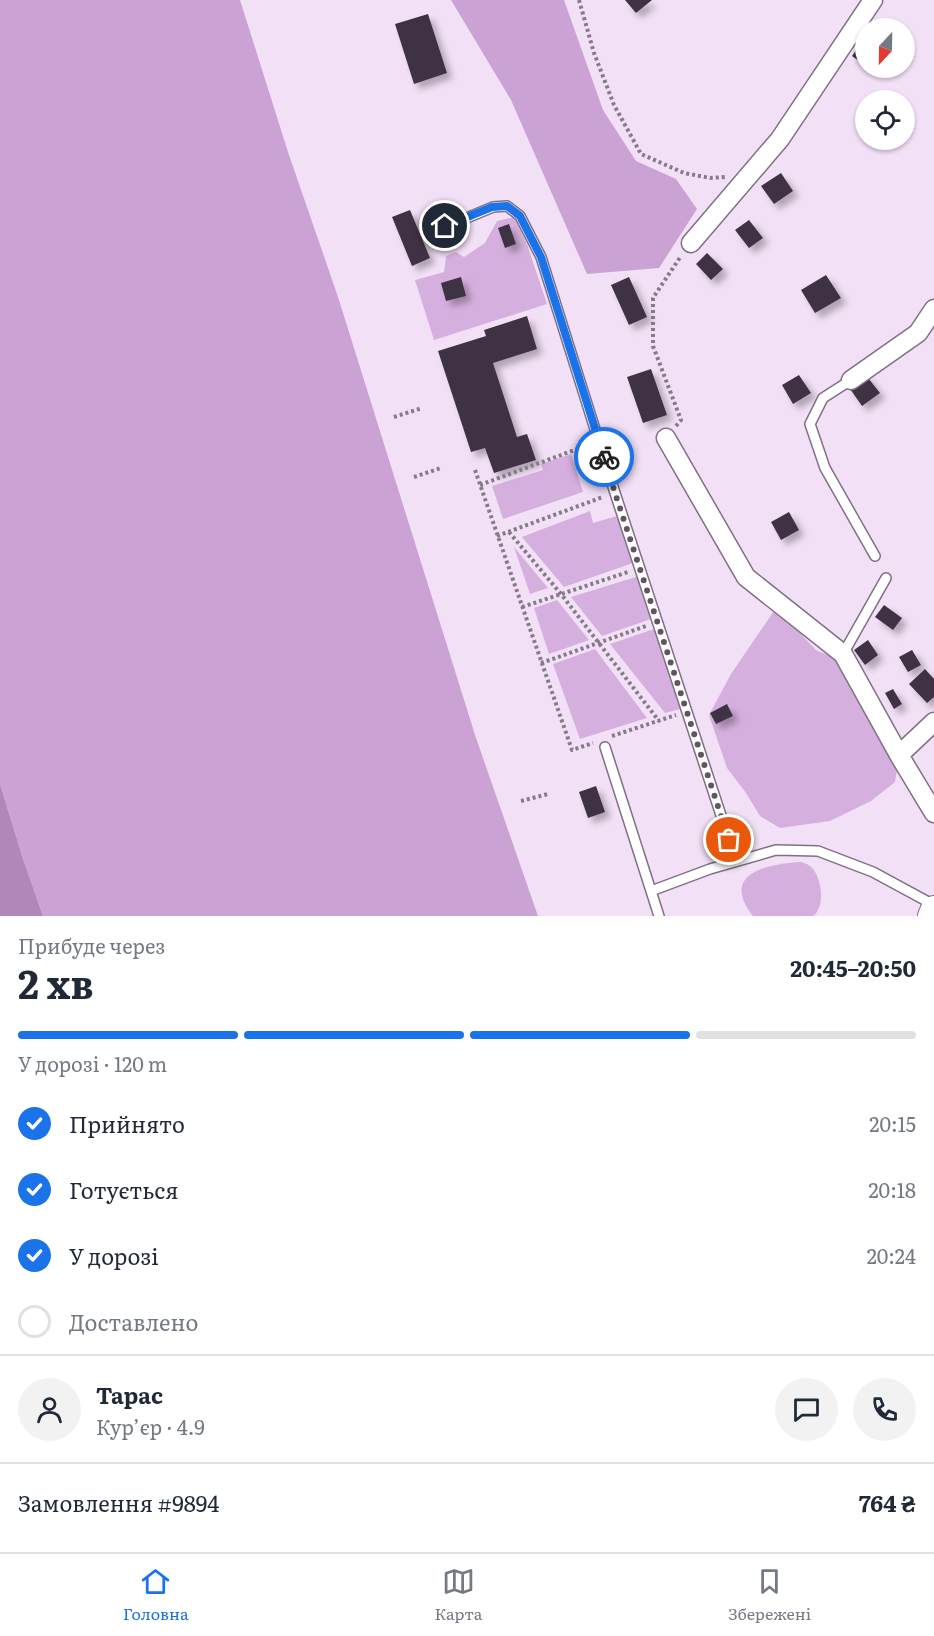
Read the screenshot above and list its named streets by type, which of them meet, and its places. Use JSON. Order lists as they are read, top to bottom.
{
  "north": "bottom",
  "page": {
    "heading": ["2 хв", "Прибуде через", "20:45–20:50"],
    "panel": [
      "Тарас",
      "Кур’єр · 4.9",
      "Замовлення #9894",
      "764 ₴"
    ],
    "bar": "У дорозі · 120 m",
    "list": [
      ["Прийнято", "20:15"],
      ["Готується", "20:18"],
      ["У дорозі", "20:24"],
      "Доставлено"
    ],
    "tabs": ["Головна", "Карта", "Збережені"]
  }
}
